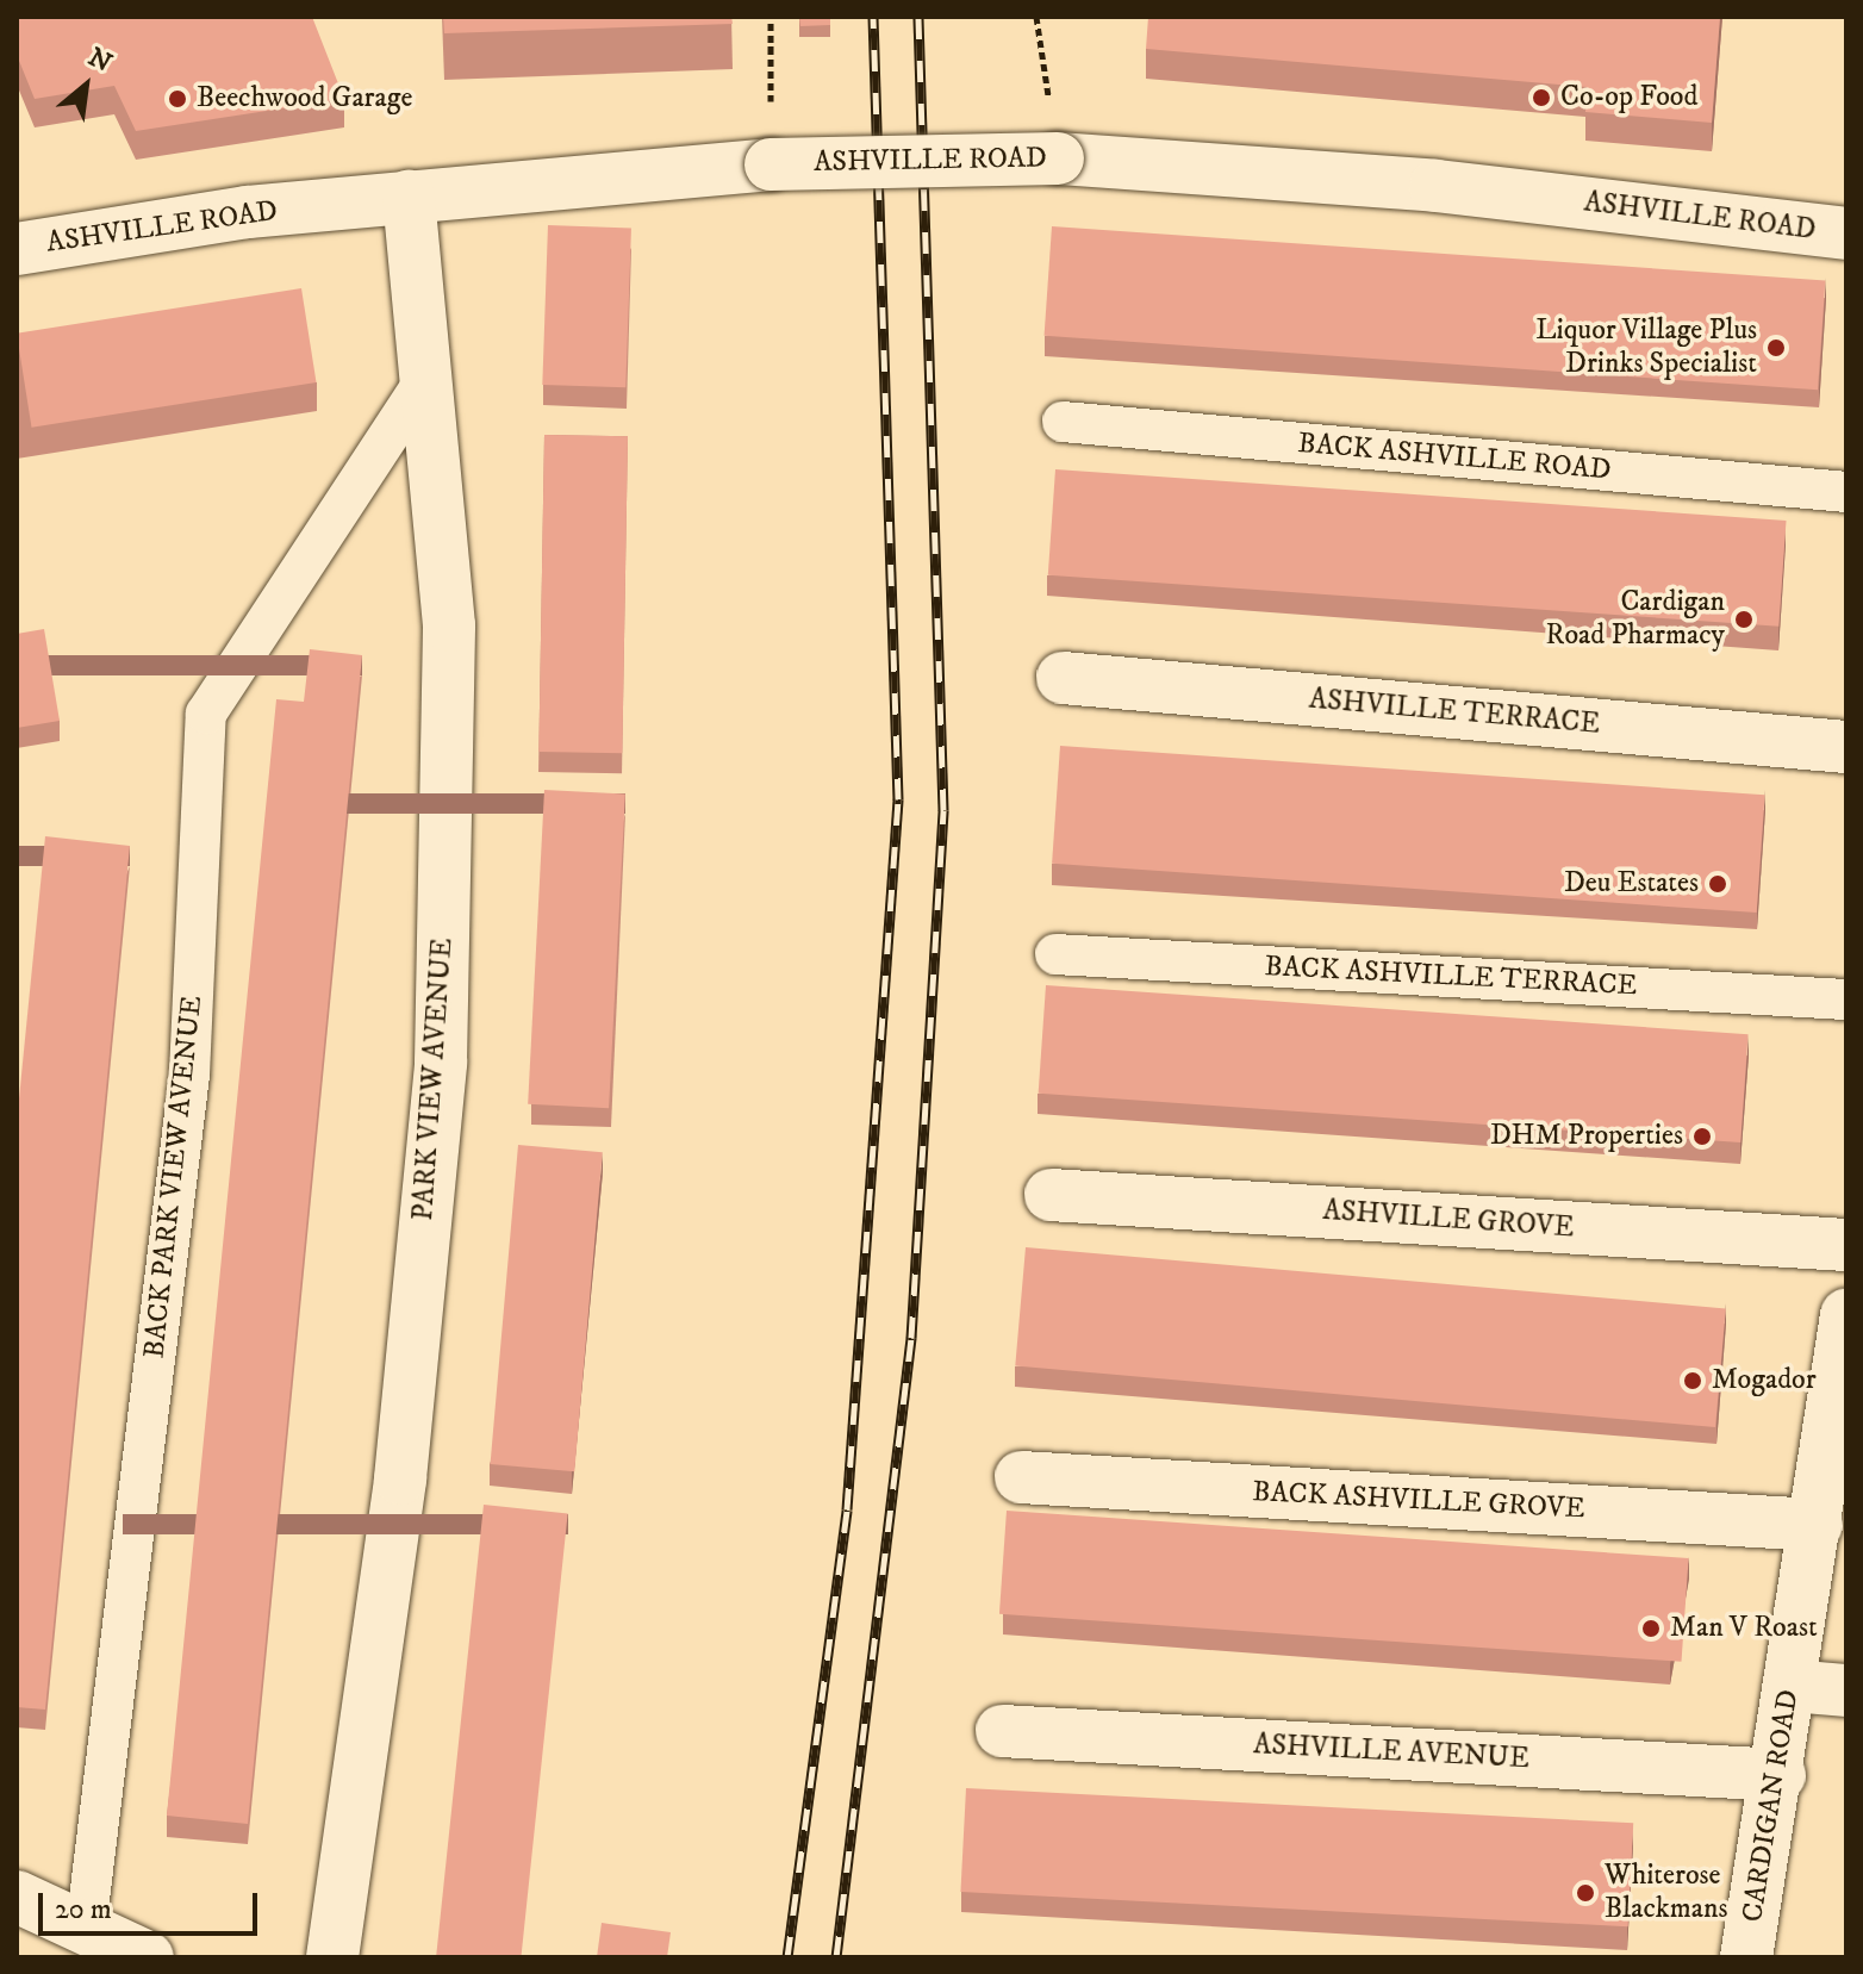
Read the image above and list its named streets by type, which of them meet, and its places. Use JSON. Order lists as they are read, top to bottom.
{
  "streets": {
    "street": [
      "ASHVILLE ROAD",
      "ASHVILLE TERRACE",
      "PARK VIEW AVENUE",
      "ASHVILLE GROVE",
      "BACK ASHVILLE GROVE",
      "ASHVILLE AVENUE",
      "CARDIGAN ROAD"
    ],
    "lane": ["BACK ASHVILLE ROAD", "BACK ASHVILLE TERRACE", "BACK PARK VIEW AVENUE"]
  },
  "crossings": [
    ["ASHVILLE ROAD", "PARK VIEW AVENUE"],
    ["PARK VIEW AVENUE", "BACK PARK VIEW AVENUE"],
    ["BACK ASHVILLE GROVE", "CARDIGAN ROAD"],
    ["ASHVILLE AVENUE", "CARDIGAN ROAD"]
  ],
  "places": [
    "Co-op Food",
    "Beechwood Garage",
    "Liquor Village Plus Drinks Specialist",
    "Cardigan Road Pharmacy",
    "Deu Estates",
    "DHM Properties",
    "Mogador",
    "Man V Roast",
    "Whiterose Blackmans"
  ],
  "scale_bar": "20 m",
  "north": "top right"
}
